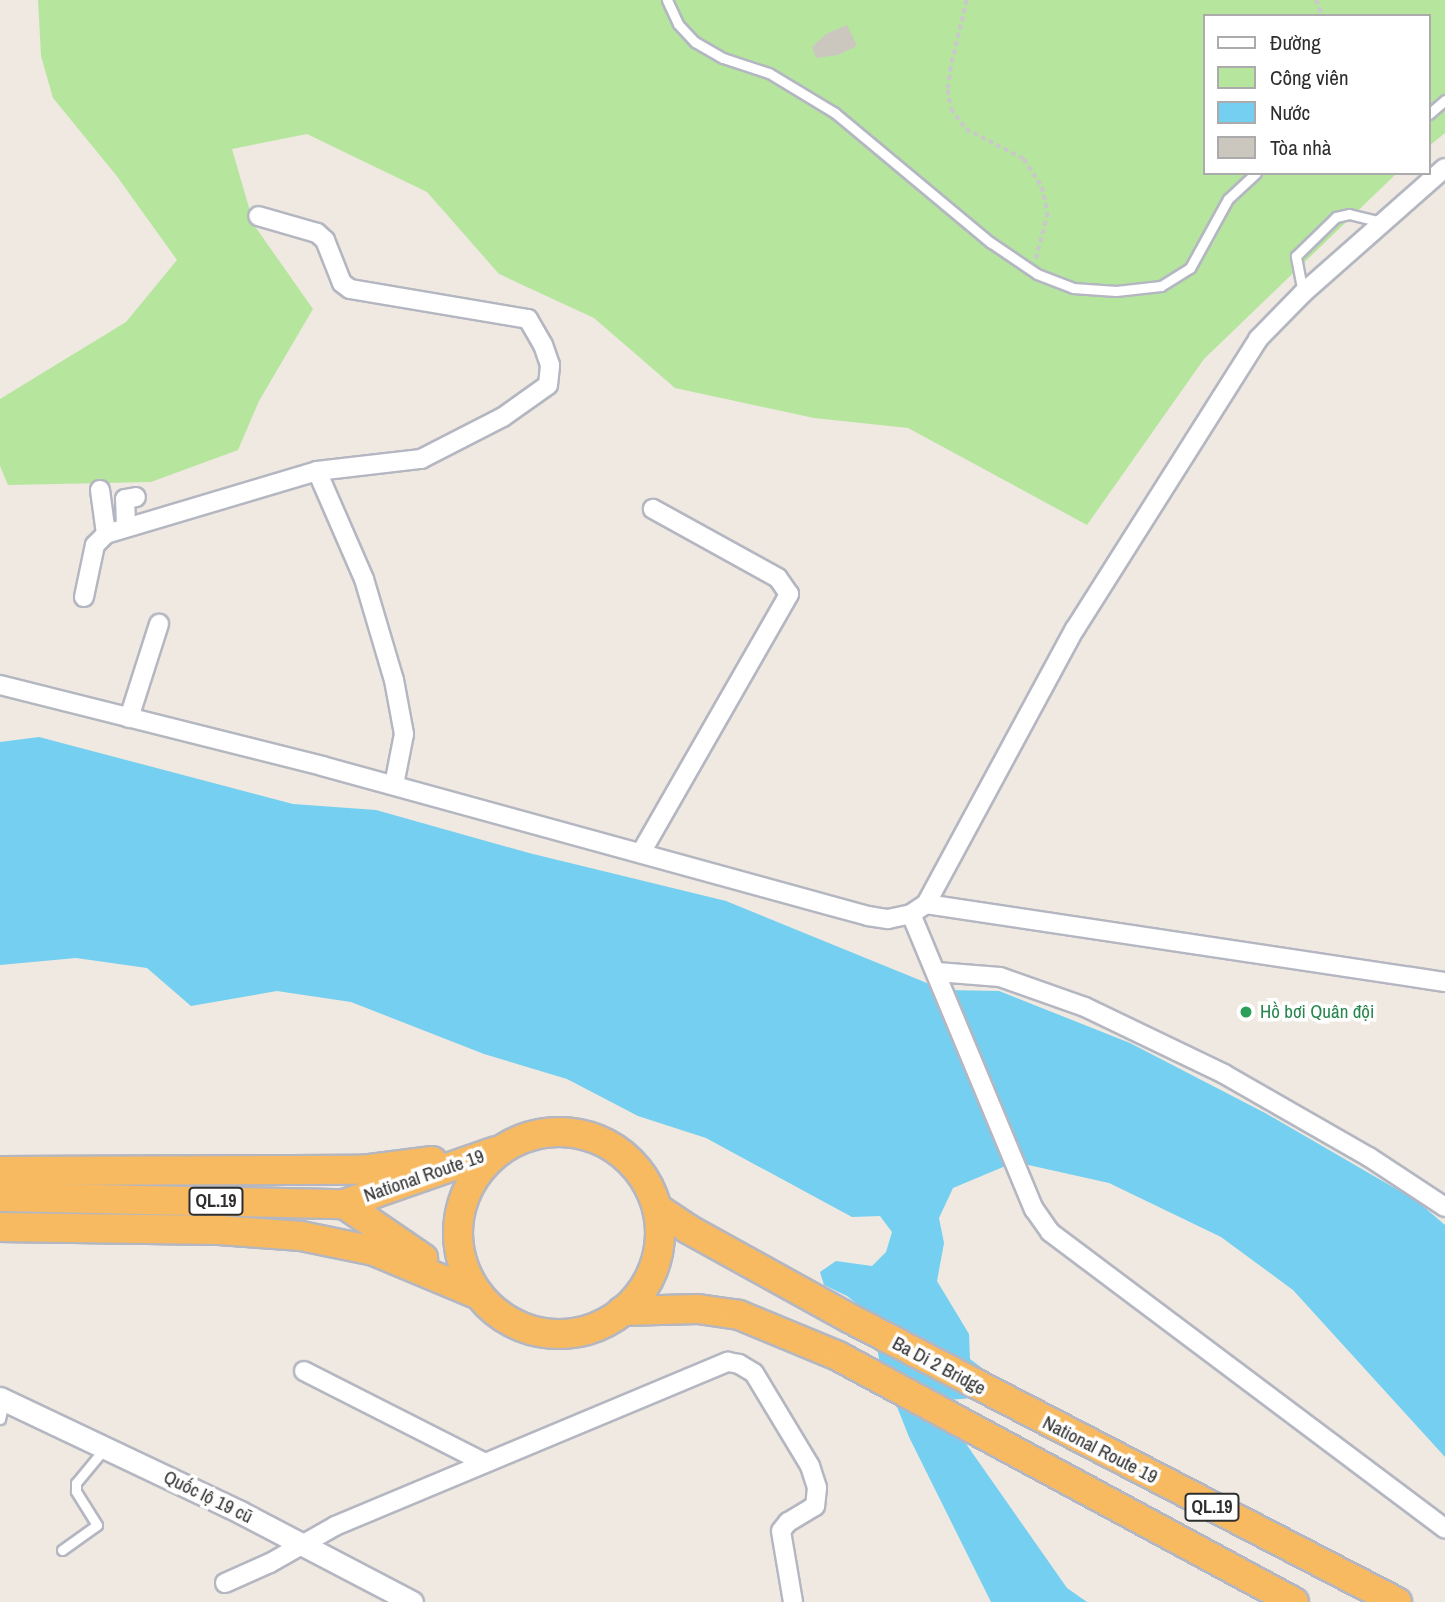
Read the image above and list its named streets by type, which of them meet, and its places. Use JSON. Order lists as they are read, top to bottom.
{
  "streets": {
    "highway": ["National Route 19", "QL.19", "Ba Di 2 Bridge"],
    "street": ["Quốc lộ 19 cũ"]
  },
  "crossings": [
    ["National Route 19", "Ba Di 2 Bridge"]
  ],
  "places": ["Hồ bơi Quân đội"],
  "legend": [
    "Đường",
    "Công viên",
    "Nước",
    "Tòa nhà"
  ]
}
